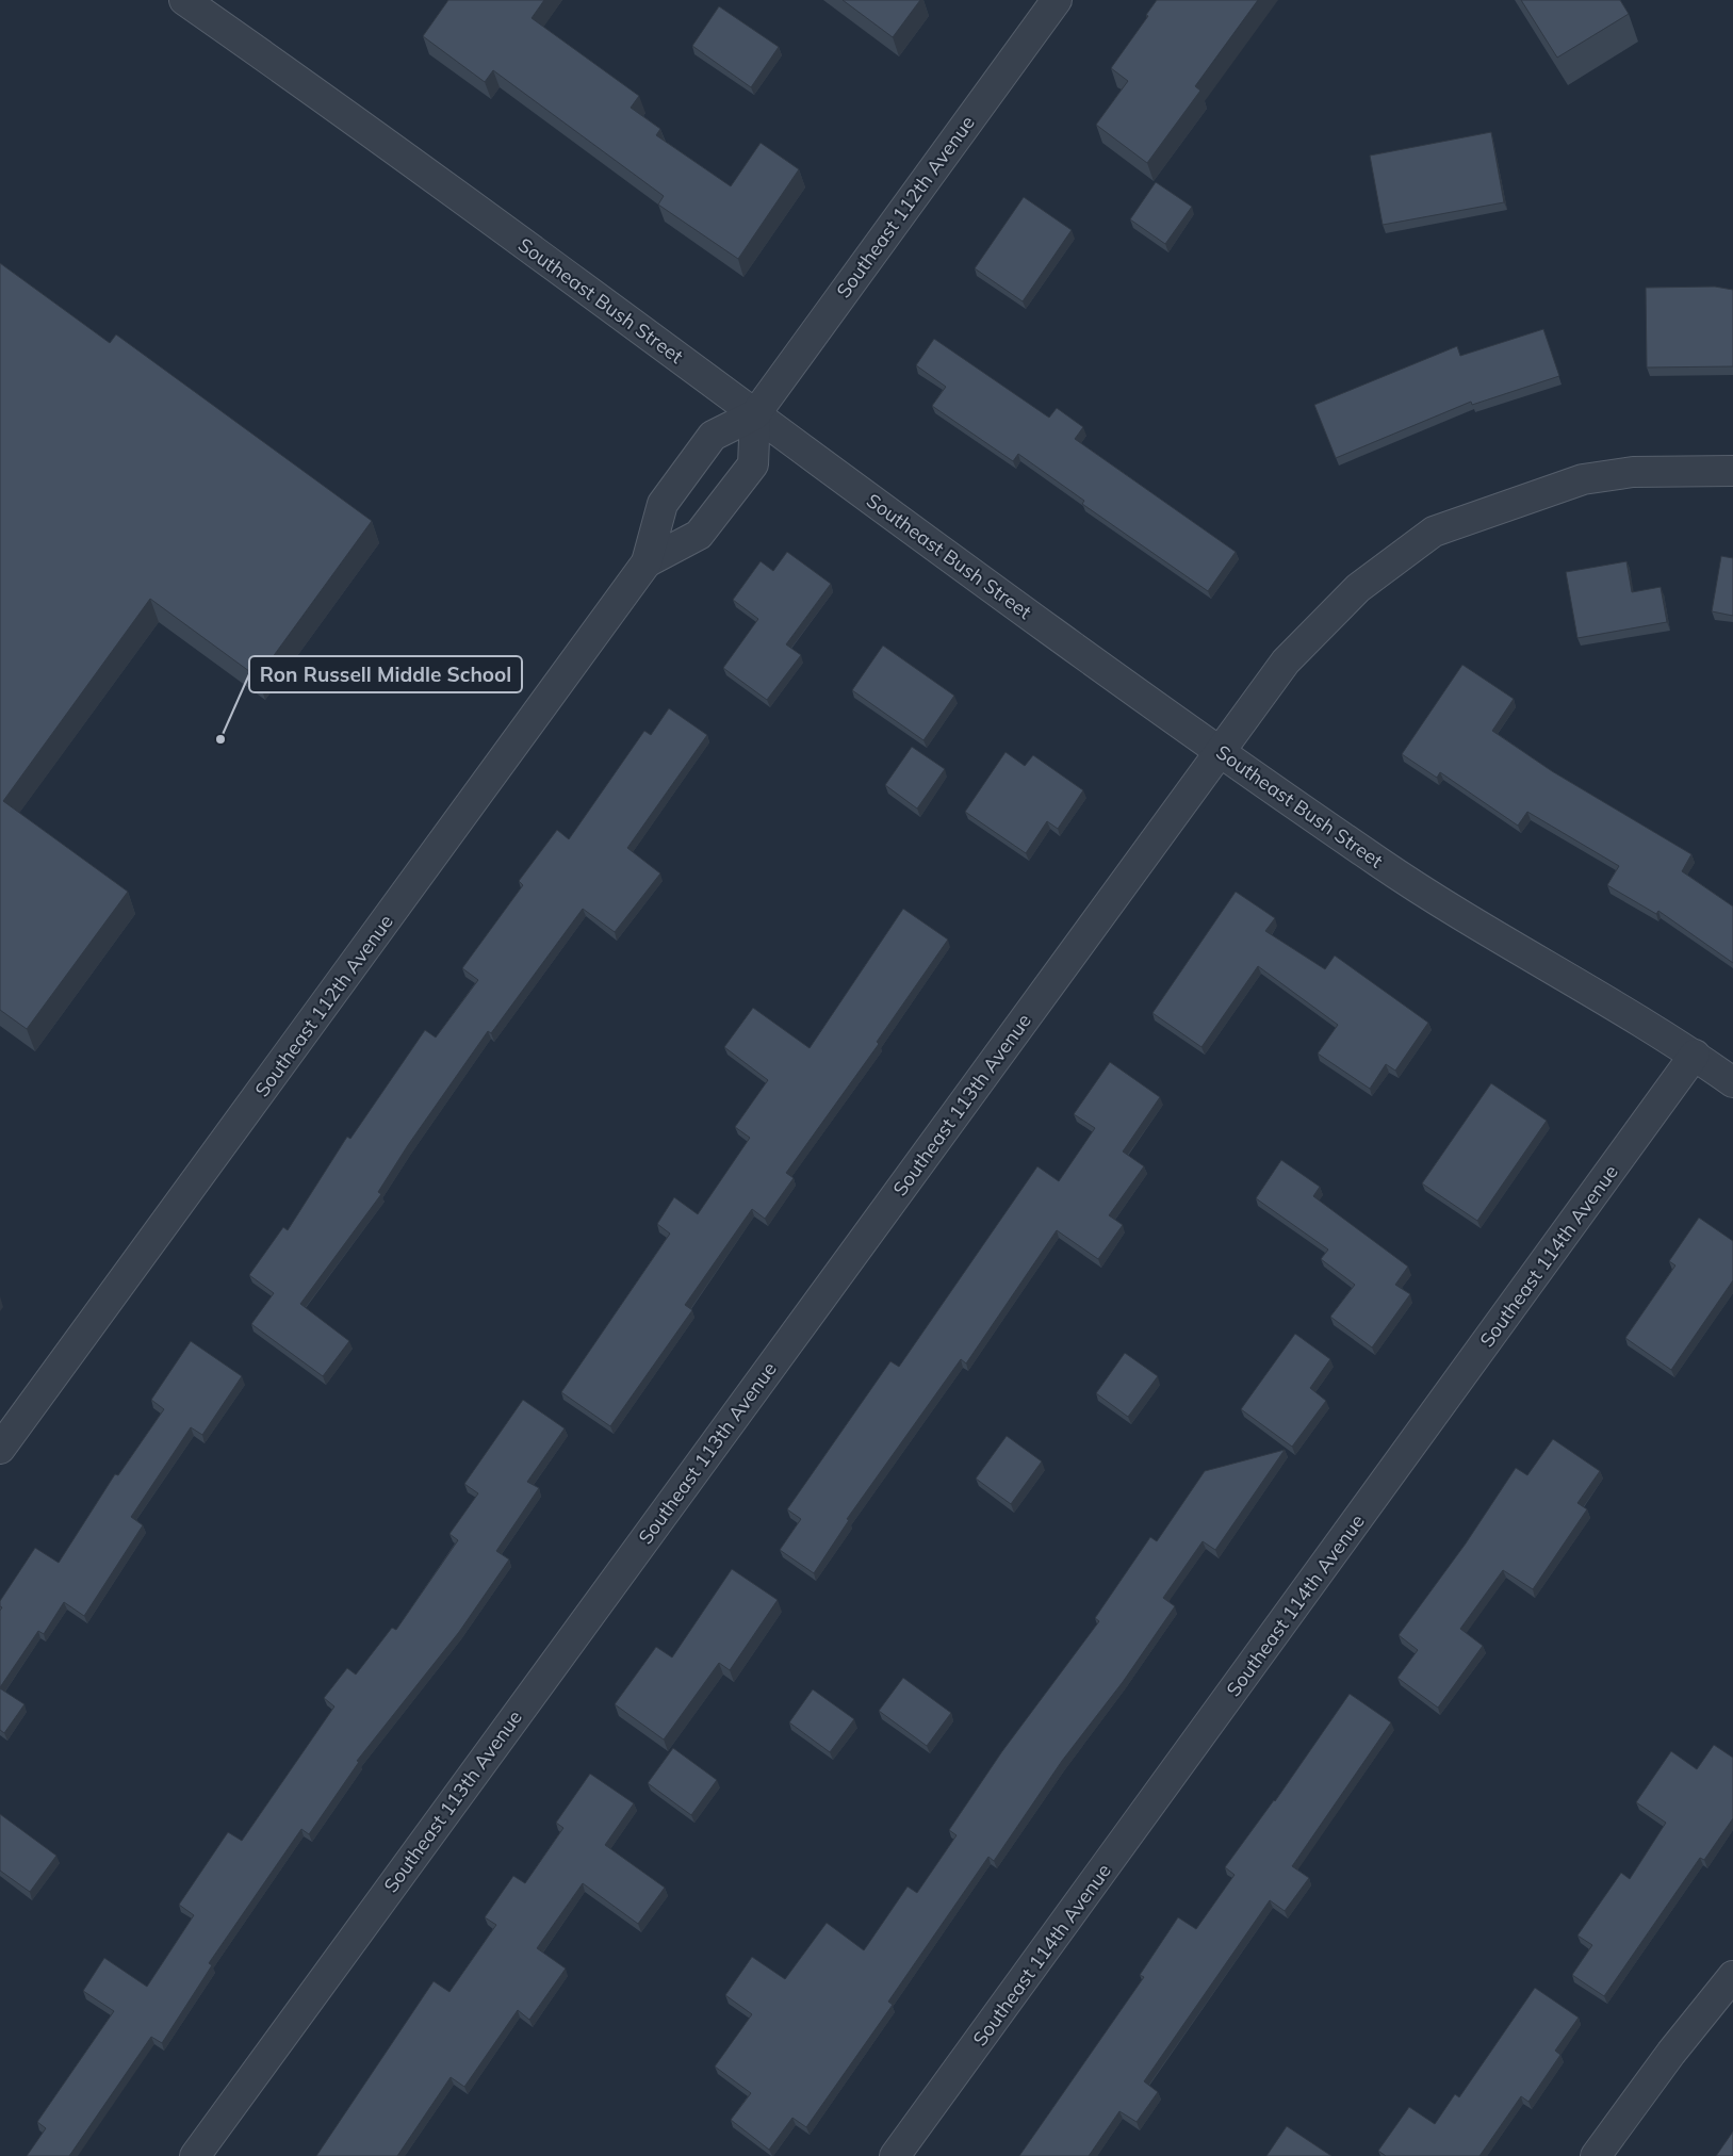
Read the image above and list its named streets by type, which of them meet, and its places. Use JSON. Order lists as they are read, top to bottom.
{
  "streets": {
    "street": [
      "Southeast 112th Avenue",
      "Southeast Bush Street",
      "Southeast 113th Avenue",
      "Southeast 114th Avenue"
    ]
  },
  "crossings": [
    ["Southeast 112th Avenue", "Southeast Bush Street"],
    ["Southeast Bush Street", "Southeast 113th Avenue"],
    ["Southeast Bush Street", "Southeast 114th Avenue"]
  ],
  "places": ["Ron Russell Middle School"]
}
